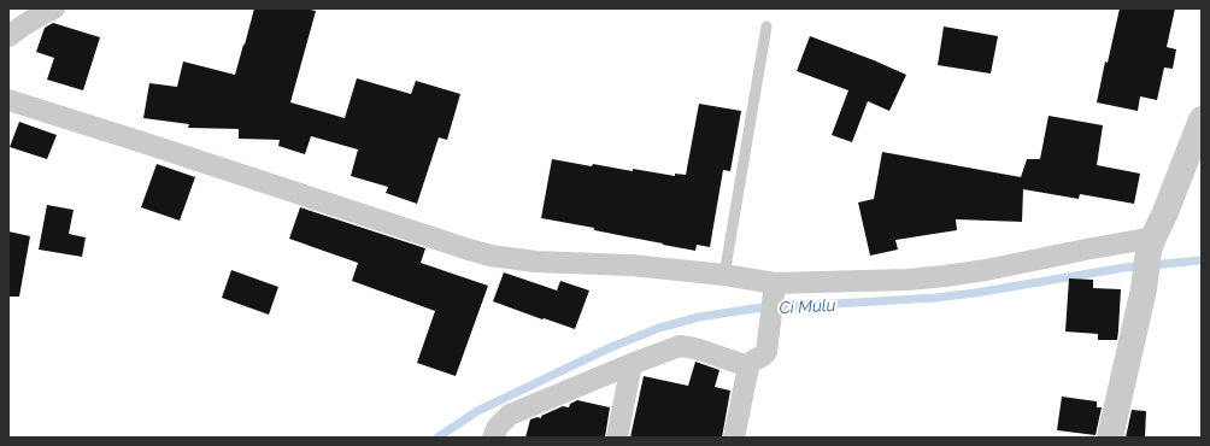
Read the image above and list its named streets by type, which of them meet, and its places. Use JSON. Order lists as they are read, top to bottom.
{
  "water": ["Ci Mulu"]
}
